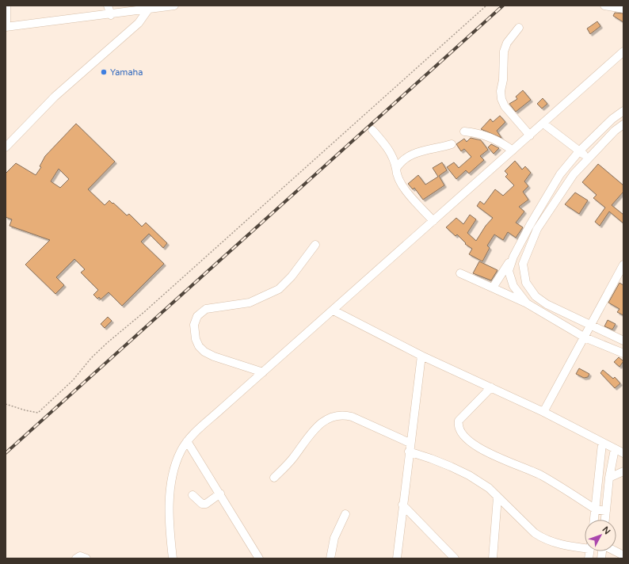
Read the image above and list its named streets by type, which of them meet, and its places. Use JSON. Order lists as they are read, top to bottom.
{
  "places": ["Yamaha"],
  "north": "top right"
}
